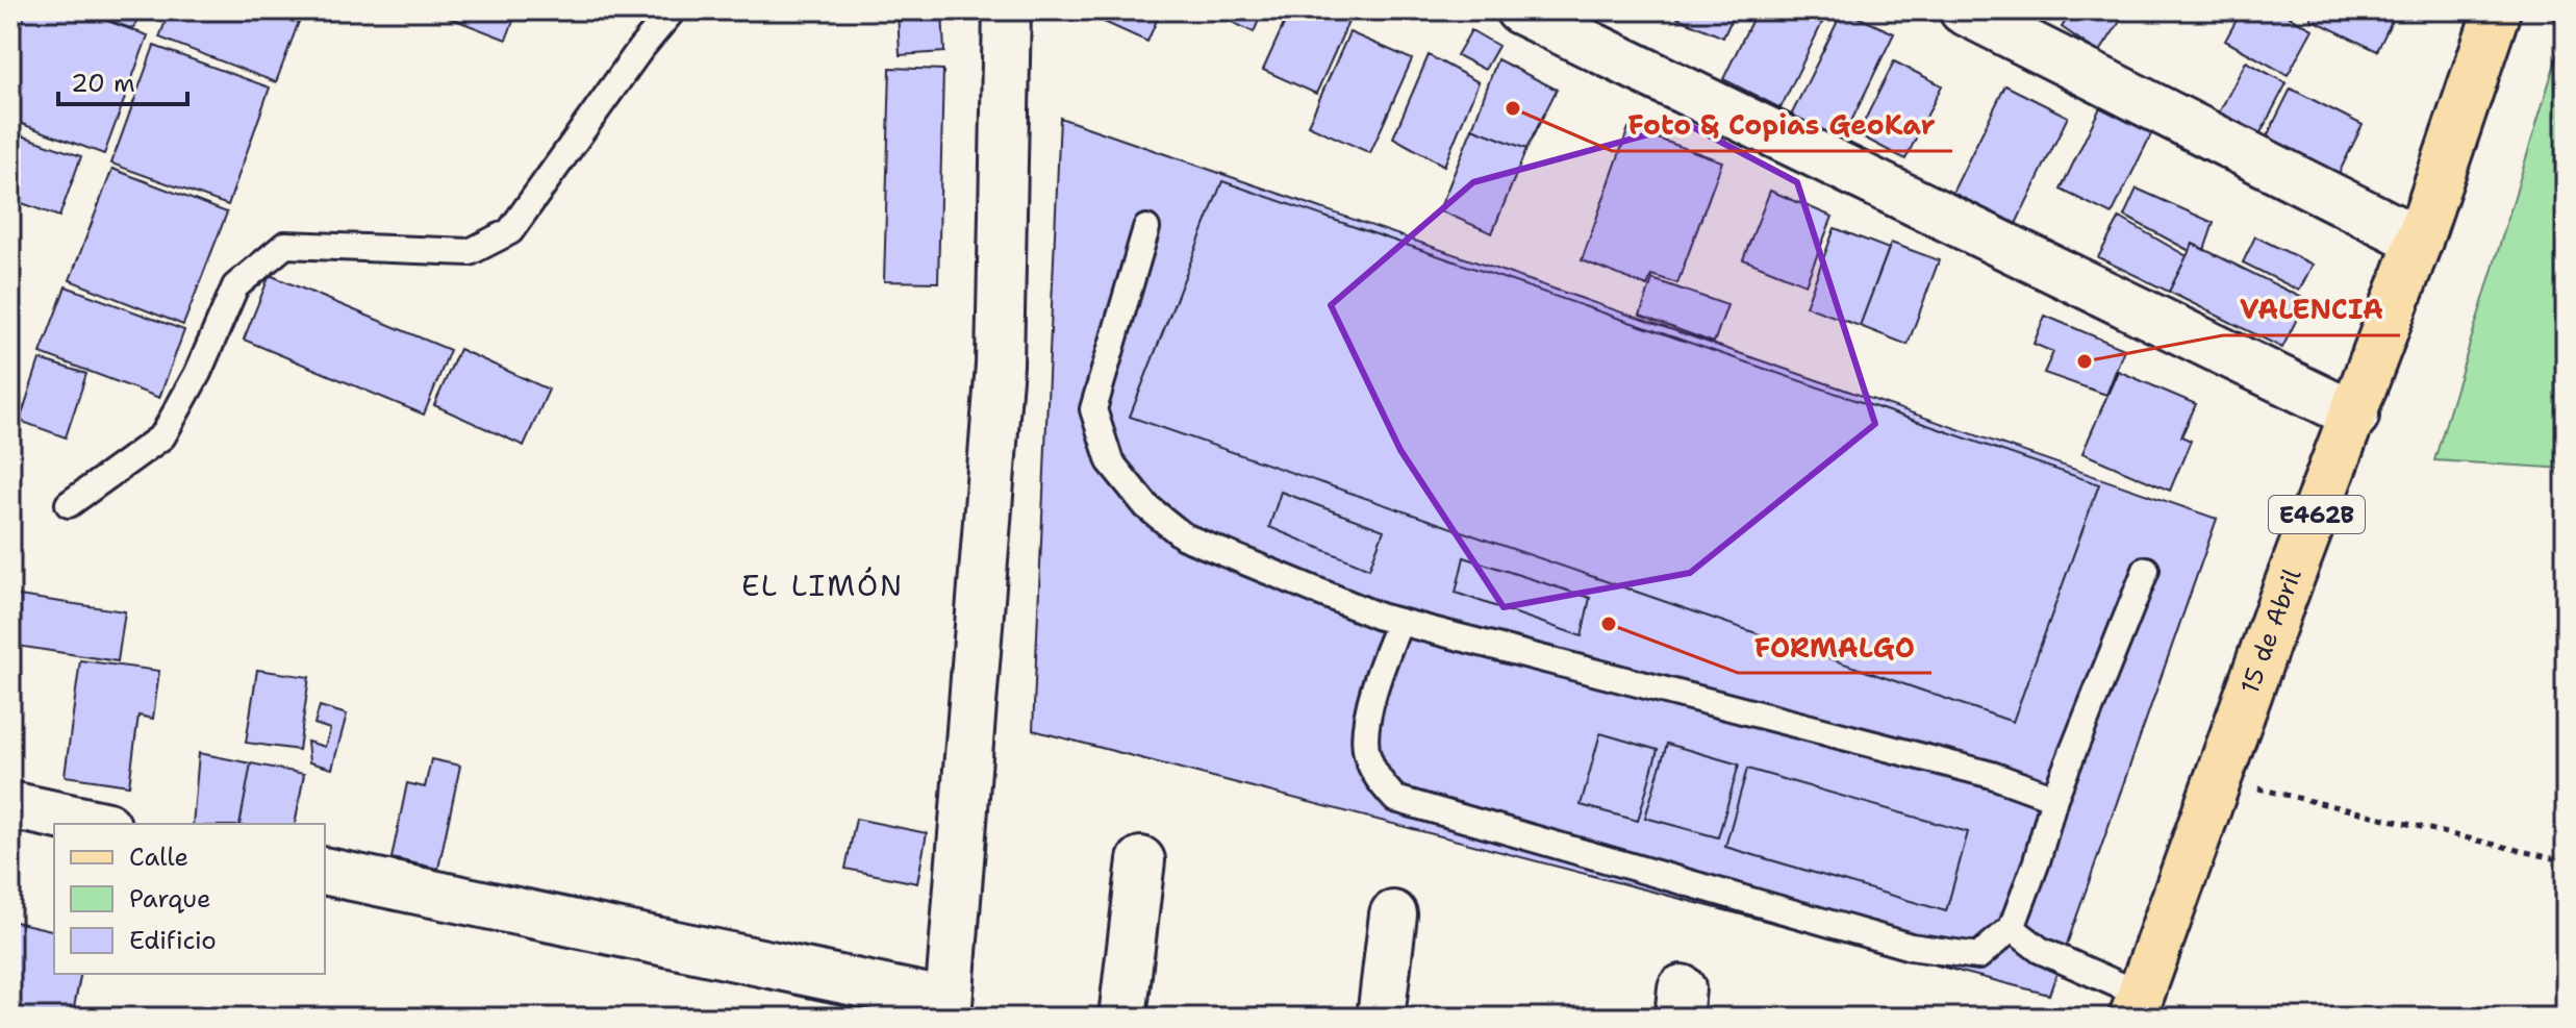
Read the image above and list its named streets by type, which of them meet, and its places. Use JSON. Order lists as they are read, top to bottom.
{
  "streets": {
    "main road": ["E462B", "15 de Abril"]
  },
  "districts": ["EL LIMÓN"],
  "places": ["Foto & Copias GeoKar", "VALENCIA", "FORMALGO"],
  "legend": ["Calle", "Parque", "Edificio"],
  "scale_bar": "20 m"
}
